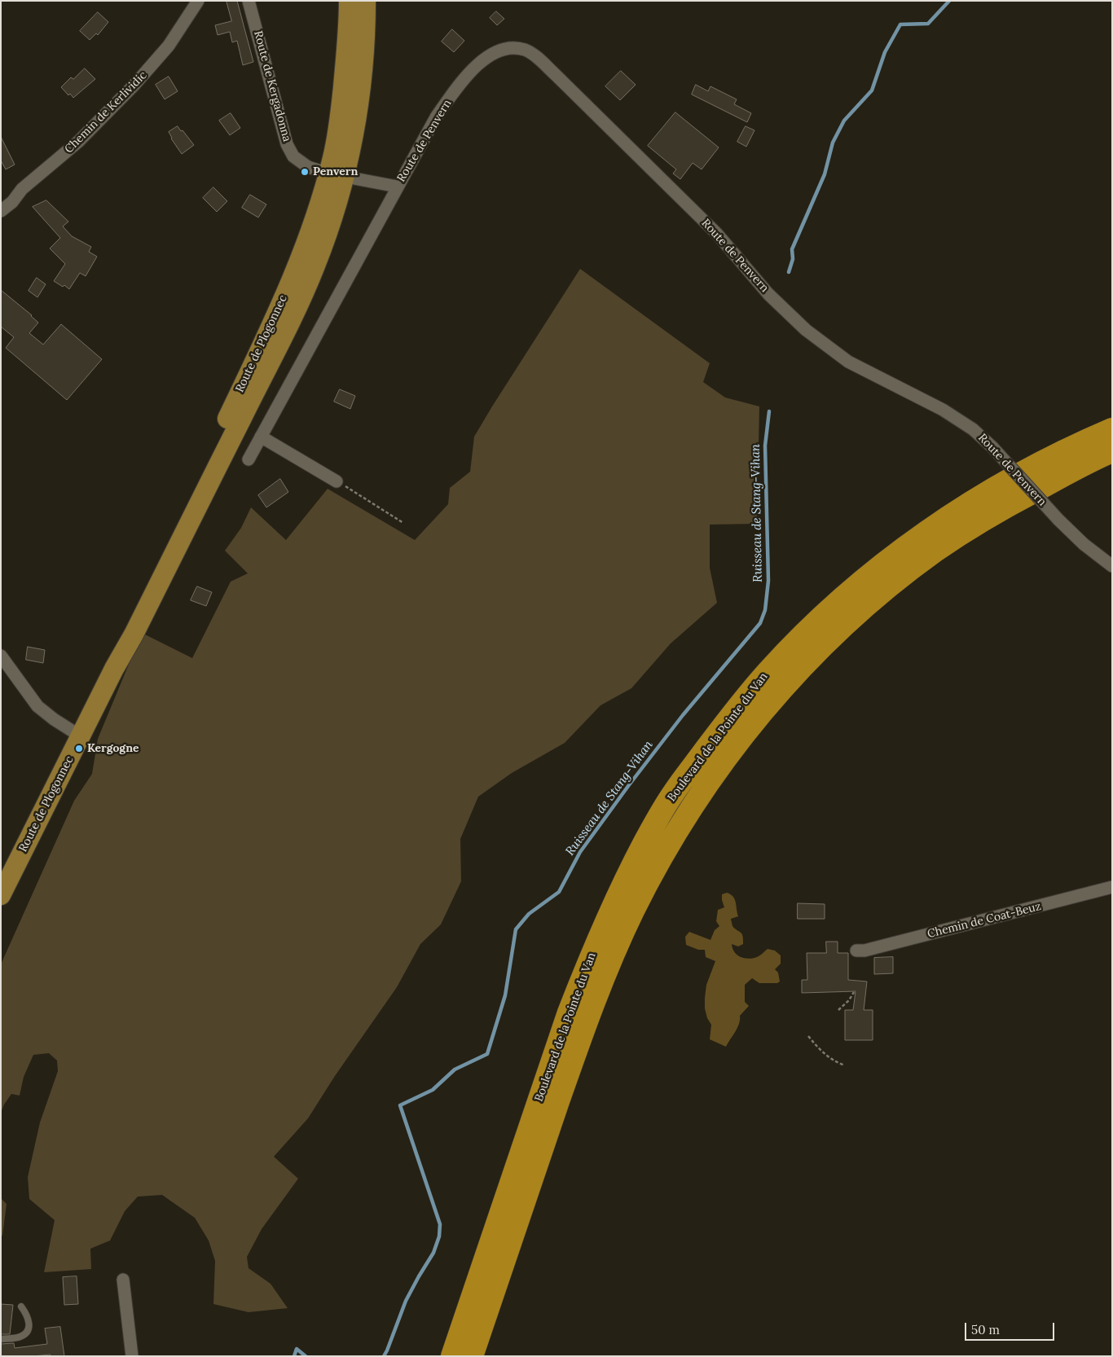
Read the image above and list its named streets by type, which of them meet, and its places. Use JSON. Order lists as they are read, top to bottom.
{
  "streets": {
    "highway": ["Boulevard de la Pointe du Van"],
    "main road": ["Route de Plogonnec"],
    "street": [
      "Route de Kergadonna",
      "Chemin de Kerlividic",
      "Route de Penvern",
      "Chemin de Coat-Beuz"
    ]
  },
  "crossings": [
    ["Route de Kergadonna", "Route de Plogonnec"]
  ],
  "water": ["Ruisseau de Stang-Vihan"],
  "places": ["Penvern", "Kergogne"],
  "scale_bar": "50 m"
}
